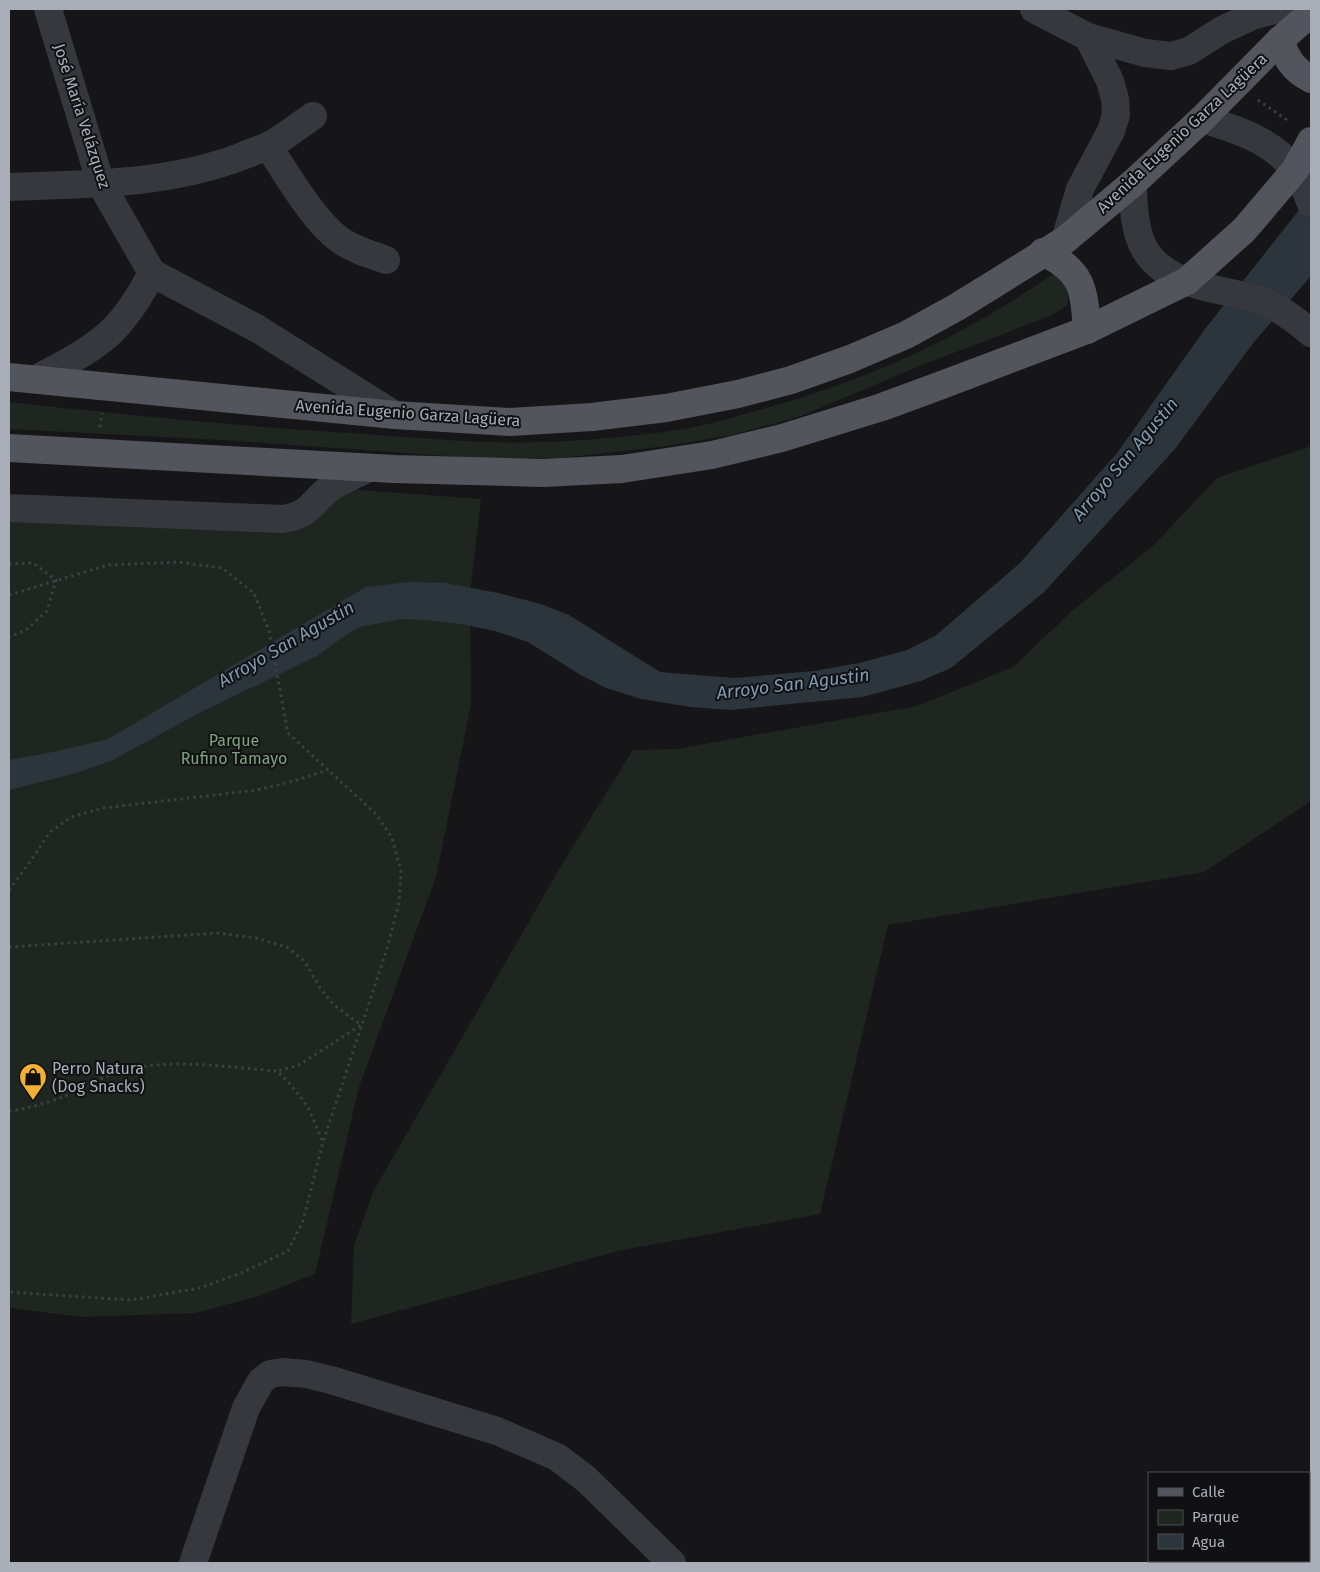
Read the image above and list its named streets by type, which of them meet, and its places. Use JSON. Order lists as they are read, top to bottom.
{
  "streets": {
    "main road": ["Avenida Eugenio Garza Lagüera"],
    "street": ["José María Velázquez"]
  },
  "water": ["Arroyo San Agustin"],
  "parks": ["Parque Rufino Tamayo"],
  "places": {
    "shop": ["Perro Natura (Dog Snacks)"]
  },
  "legend": ["Calle", "Parque", "Agua"]
}
